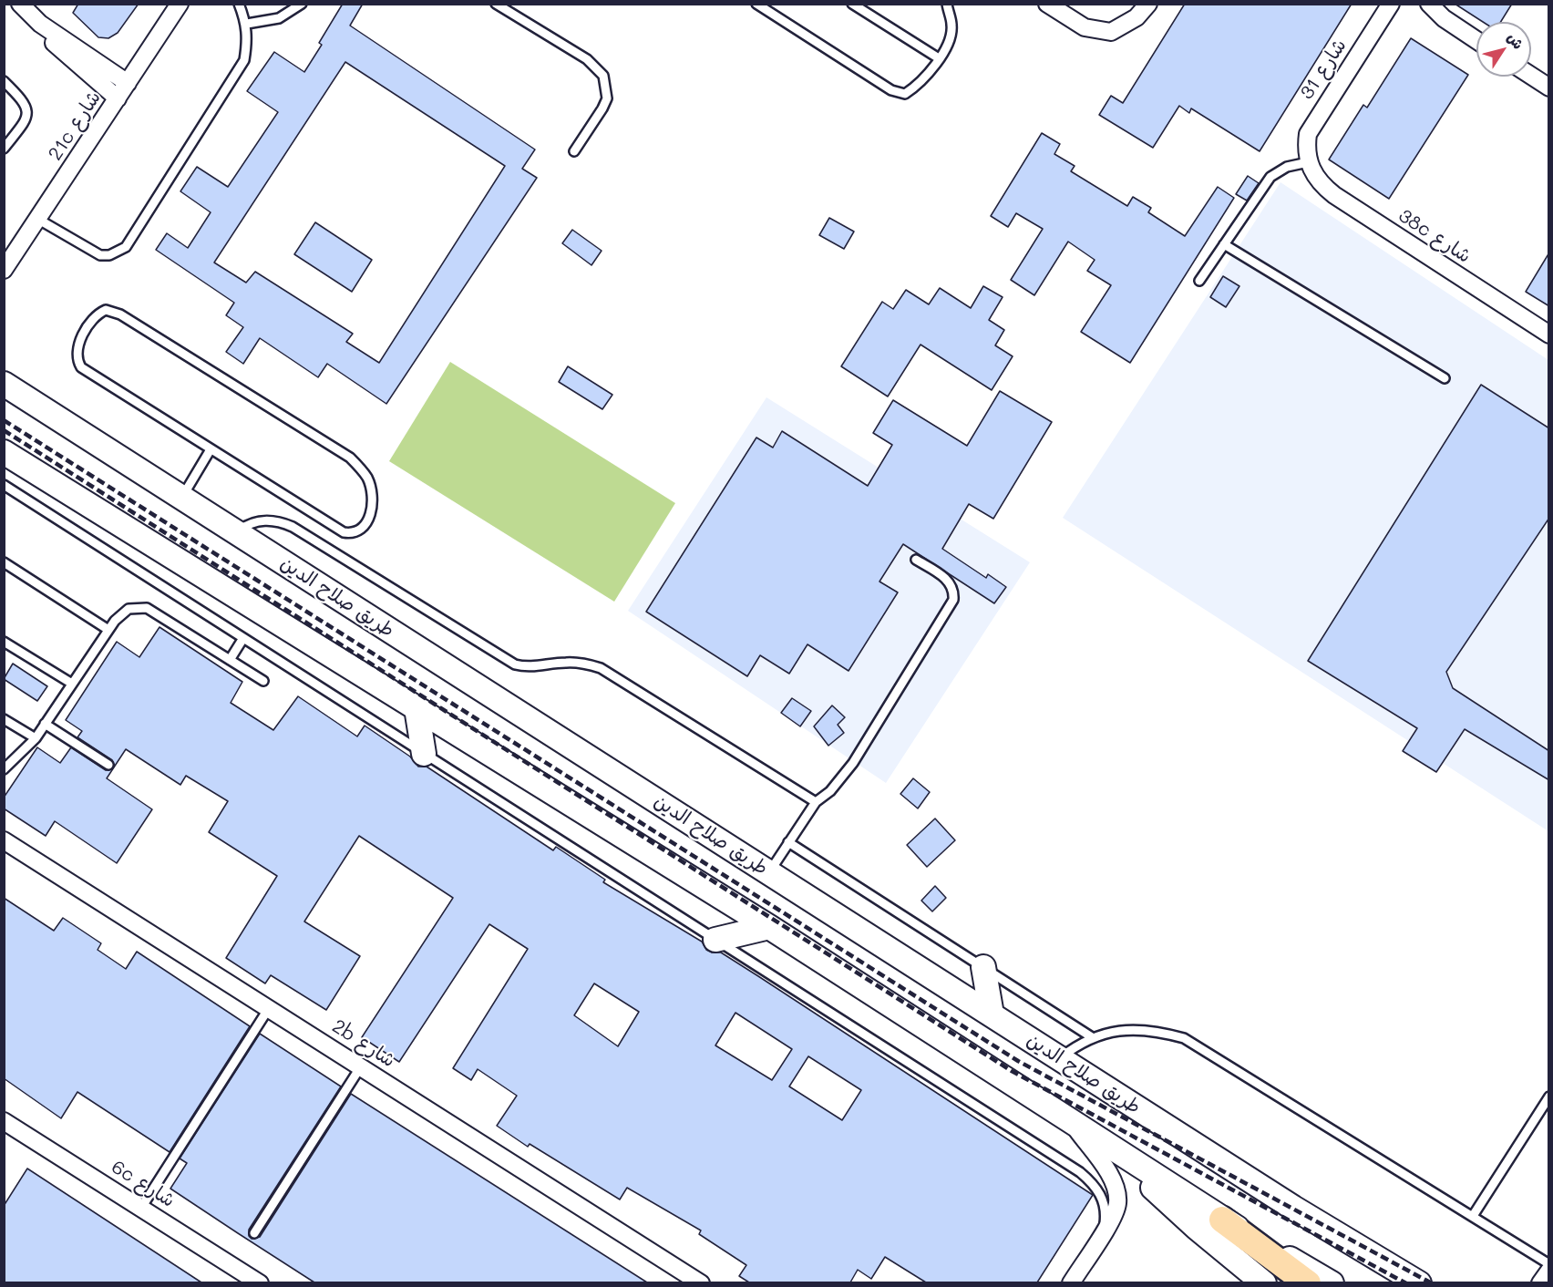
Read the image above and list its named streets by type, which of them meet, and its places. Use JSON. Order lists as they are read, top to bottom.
{
  "streets": {
    "main road": ["طريق صلاح الدين"],
    "street": [
      "شارع 31",
      "21c شارع",
      "38c شارع",
      "2b شارع",
      "6c شارع"
    ]
  },
  "crossings": [
    ["شارع 31", "38c شارع"]
  ],
  "north": "top right"
}
